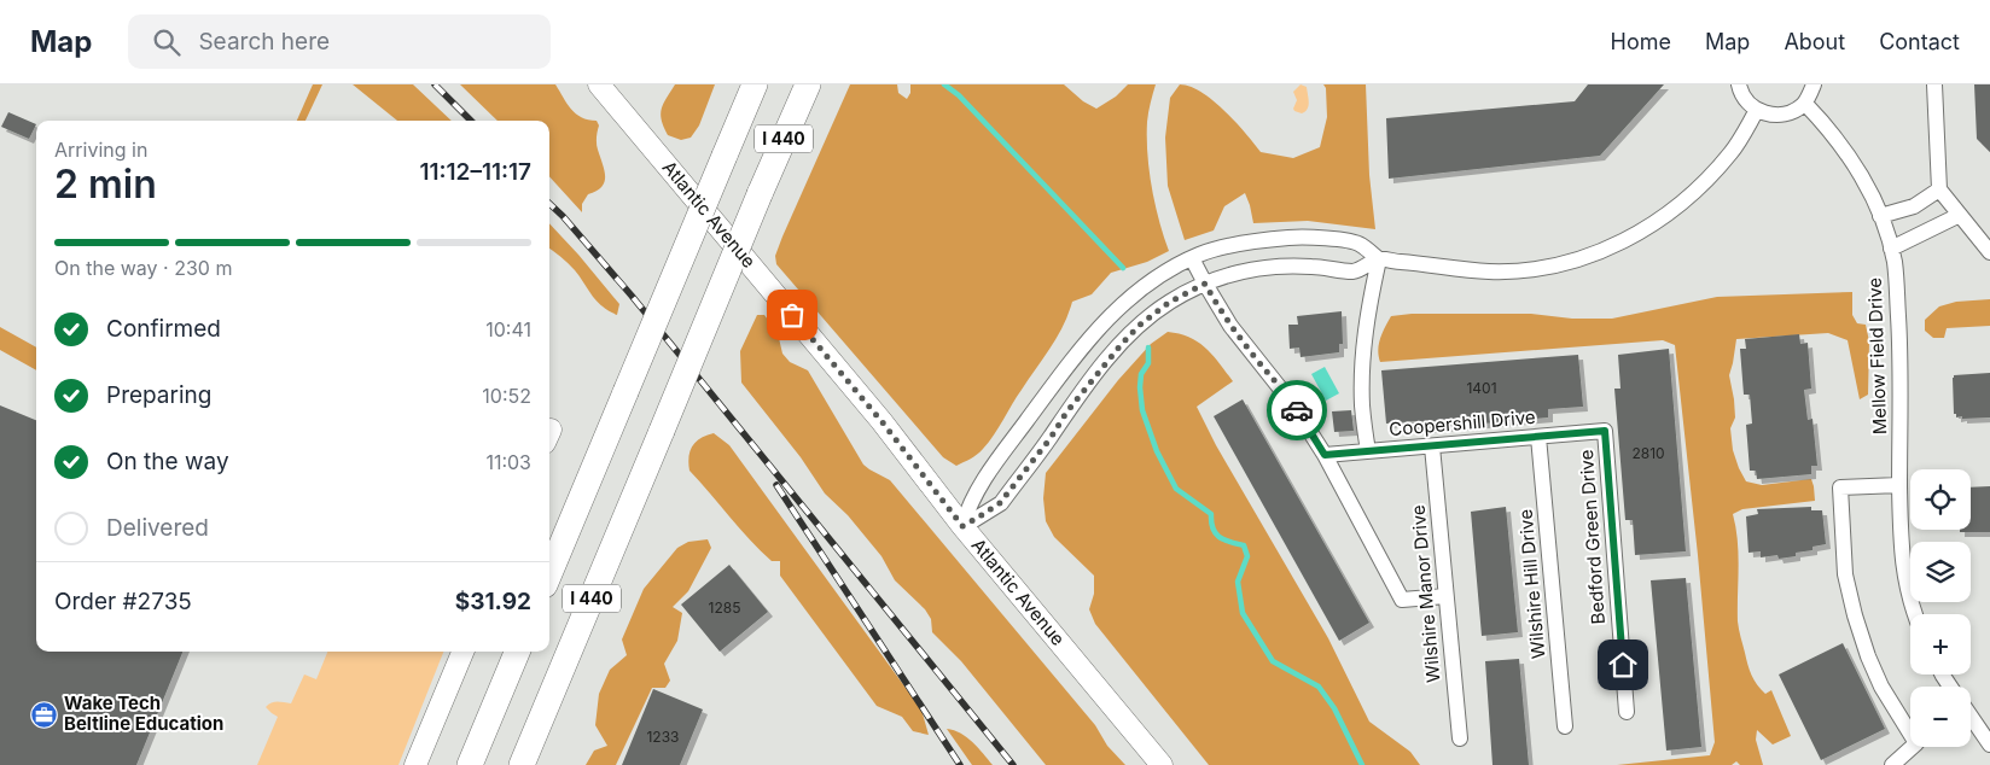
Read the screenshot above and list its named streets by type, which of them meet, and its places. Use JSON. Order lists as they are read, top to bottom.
{
  "streets": {
    "highway": ["I 440"],
    "main road": ["Atlantic Avenue"],
    "street": [
      "Mellow Field Drive",
      "Coopershill Drive",
      "Bedford Green Drive",
      "Wilshire Hill Drive",
      "Wilshire Manor Drive"
    ]
  },
  "crossings": [
    ["Coopershill Drive", "Bedford Green Drive"],
    ["Coopershill Drive", "Wilshire Hill Drive"],
    ["Coopershill Drive", "Wilshire Manor Drive"]
  ],
  "places": {
    "office": ["Wake Tech Beltline Education"]
  },
  "house_numbers": [
    "1401",
    "2810",
    "1285",
    "1233"
  ],
  "page": {
    "header": "Map",
    "search": "Search here",
    "nav": [
      "Home",
      "Map",
      "About",
      "Contact"
    ],
    "heading": ["2 min", "Arriving in", "11:12–11:17"],
    "panel": ["Order #2735", "$31.92"],
    "bar": "On the way · 230 m",
    "list": [
      ["Confirmed", "10:41"],
      ["Preparing", "10:52"],
      ["On the way", "11:03"],
      "Delivered"
    ],
    "map_buttons": ["+", "−"]
  }
}
